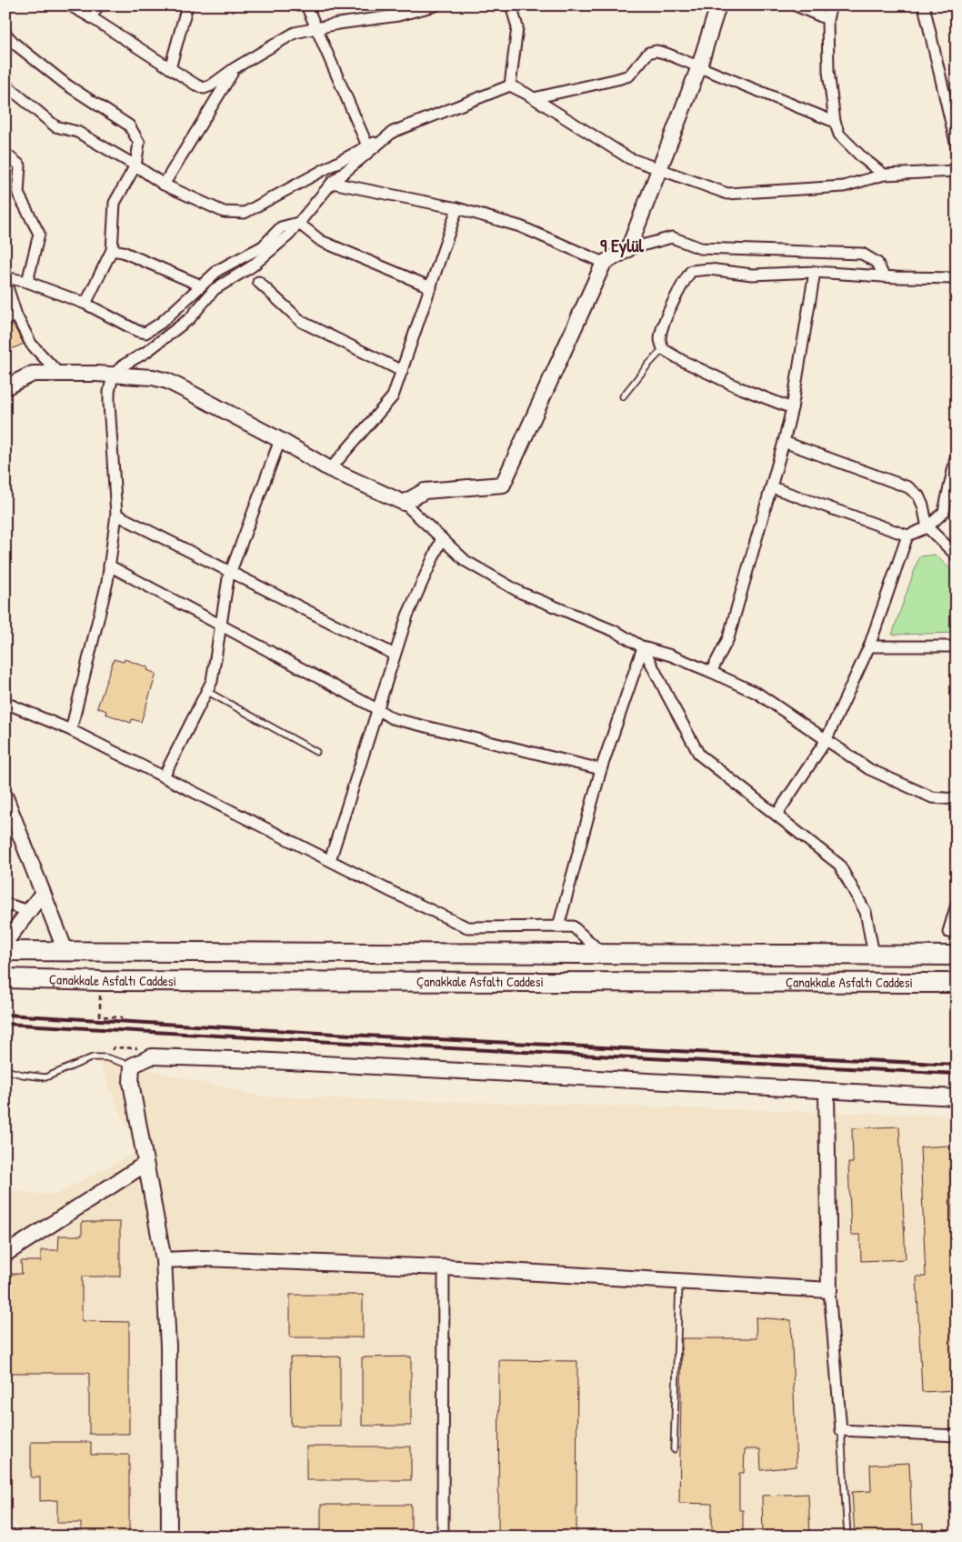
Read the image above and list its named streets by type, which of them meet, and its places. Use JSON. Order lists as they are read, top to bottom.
{
  "streets": {
    "highway": ["Çanakkale Asfaltı Caddesi"]
  },
  "districts": ["9 Eylül"]
}
